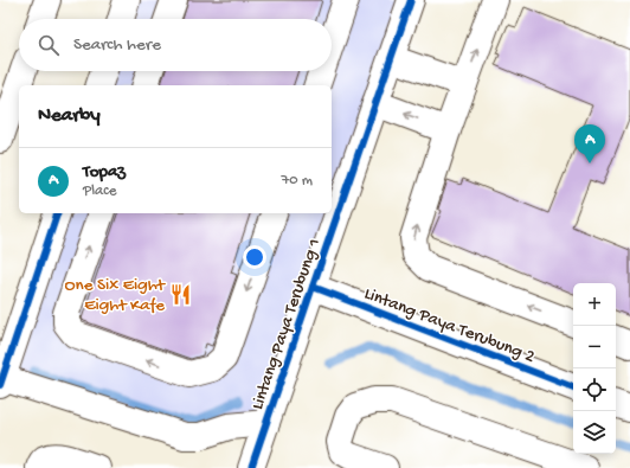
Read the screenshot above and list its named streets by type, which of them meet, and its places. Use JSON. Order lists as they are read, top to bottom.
{
  "streets": {
    "street": ["Lintang Paya Terubung 1", "Lintang Paya Terubung 2"]
  },
  "crossings": [
    ["Lintang Paya Terubung 1", "Lintang Paya Terubung 2"]
  ],
  "places": {
    "restaurant": ["One Six Eight Eight Kafe"]
  },
  "page": {
    "search": "Search here",
    "heading": "Nearby",
    "pins": "A",
    "list": [
      {
        "mark": "A",
        "name": "Topaz",
        "note": "Place",
        "value": "70 m"
      }
    ],
    "map_buttons": ["+", "−"]
  }
}
